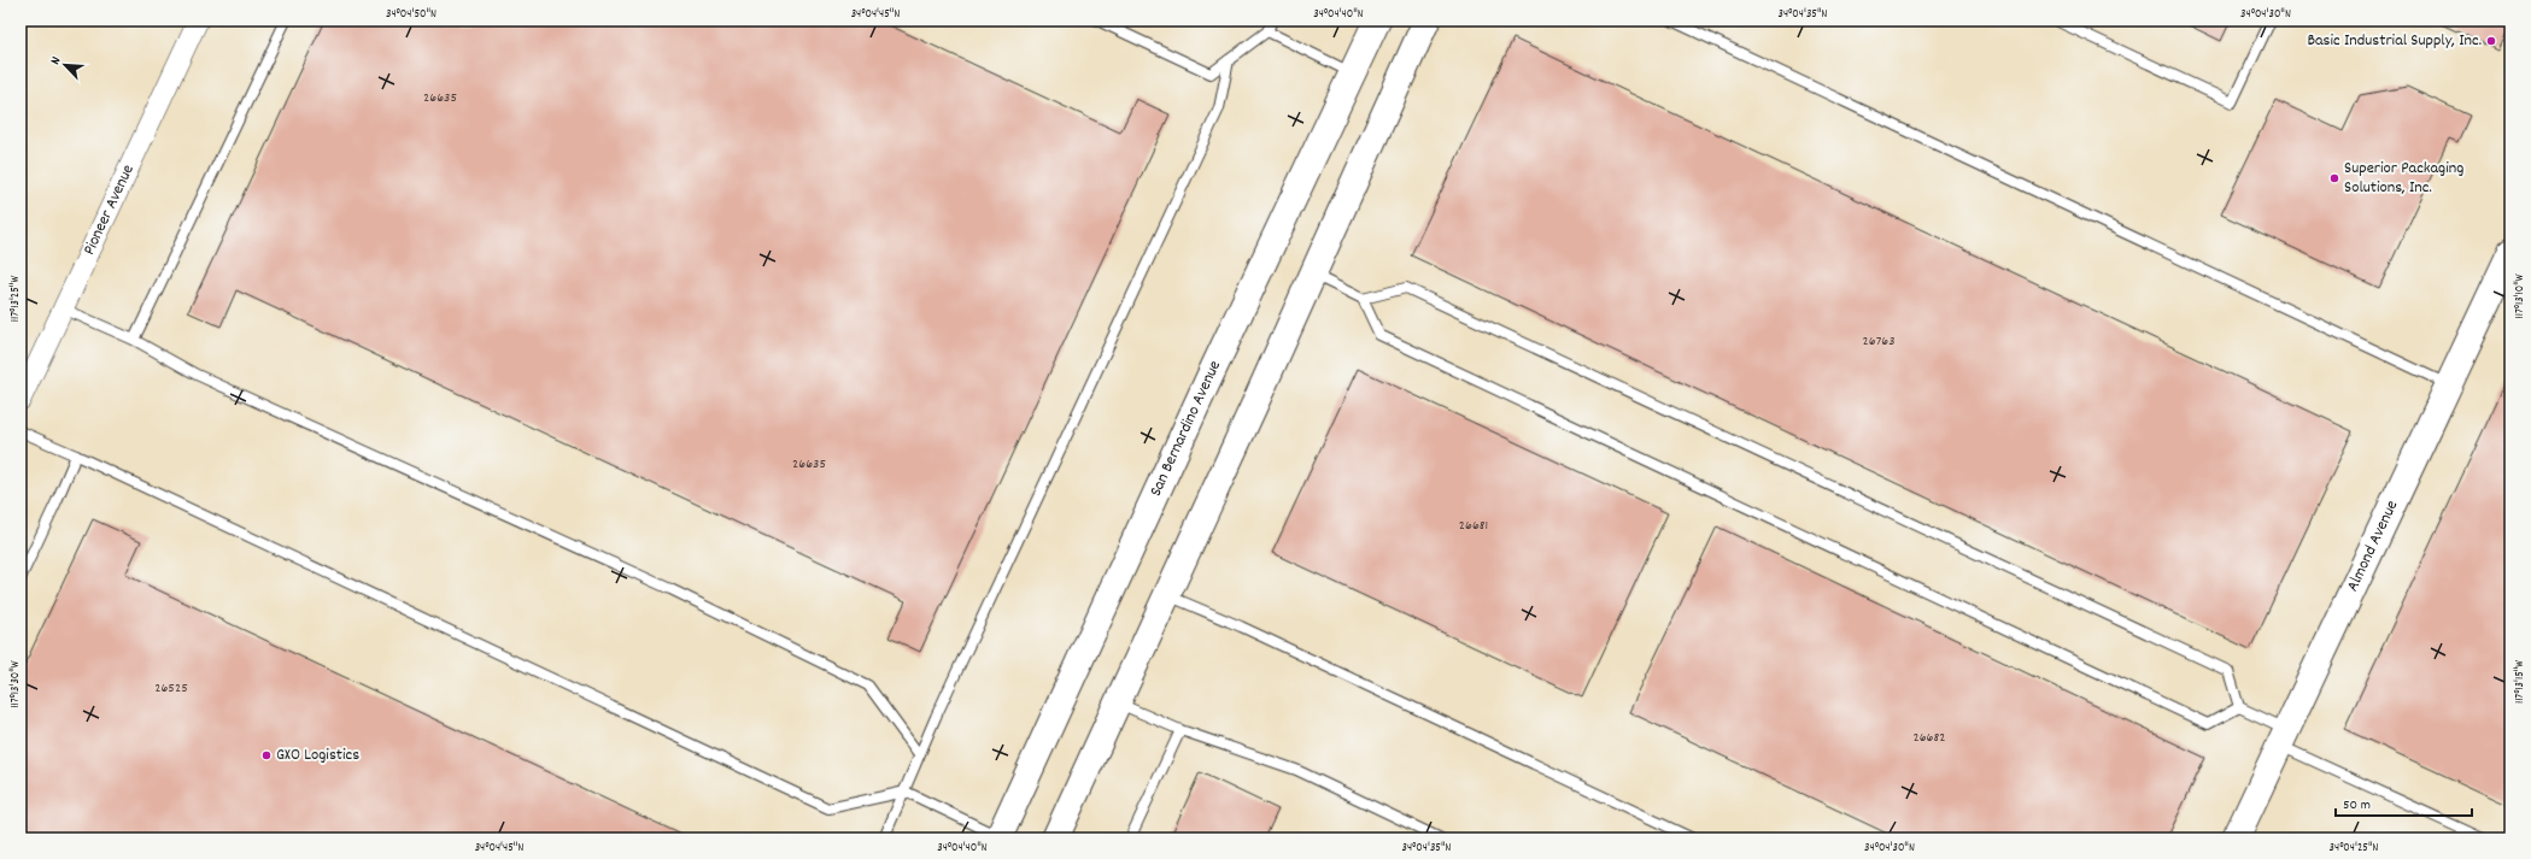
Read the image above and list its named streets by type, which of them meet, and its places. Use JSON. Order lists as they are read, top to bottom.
{
  "streets": {
    "main road": ["San Bernardino Avenue", "Almond Avenue"],
    "street": ["Pioneer Avenue"]
  },
  "places": ["Basic Industrial Supply, Inc.", "Superior Packaging Solutions, Inc.", "GXO Logistics"],
  "house_numbers": [
    "26635",
    "26763",
    "26635",
    "26681",
    "26525",
    "26682"
  ],
  "scale_bar": "50 m",
  "north": "top left",
  "coordinates": [
    "34°04'50\"N",
    "34°04'45\"N",
    "34°04'40\"N",
    "34°04'35\"N",
    "34°04'30\"N",
    "117°13'10\"W",
    "117°13'25\"W",
    "117°13'15\"W",
    "117°13'30\"W",
    "34°04'25\"N"
  ]
}
